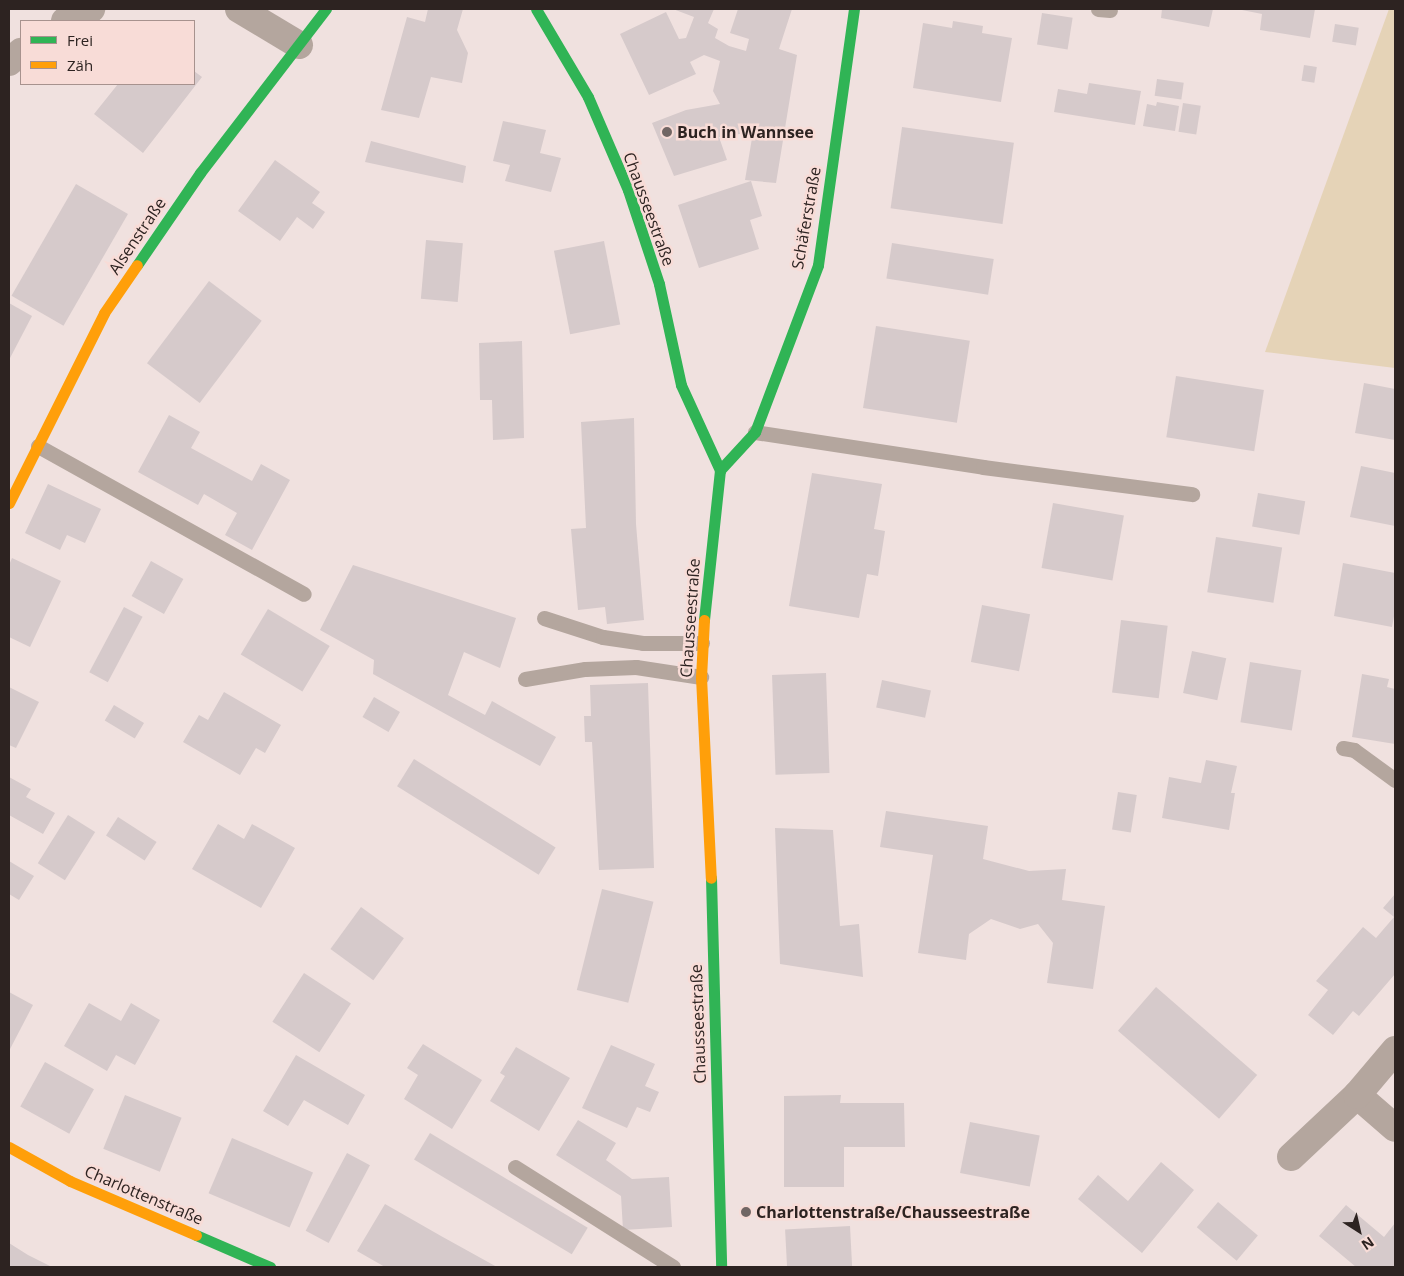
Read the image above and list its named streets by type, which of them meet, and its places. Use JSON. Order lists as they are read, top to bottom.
{
  "streets": {
    "street": [
      "Chausseestraße",
      "Schäferstraße",
      "Alsenstraße",
      "Charlottenstraße"
    ]
  },
  "crossings": [
    ["Chausseestraße", "Schäferstraße"]
  ],
  "places": ["Buch in Wannsee", "Charlottenstraße/Chausseestraße"],
  "legend": ["Frei", "Zäh"],
  "north": "bottom right"
}
